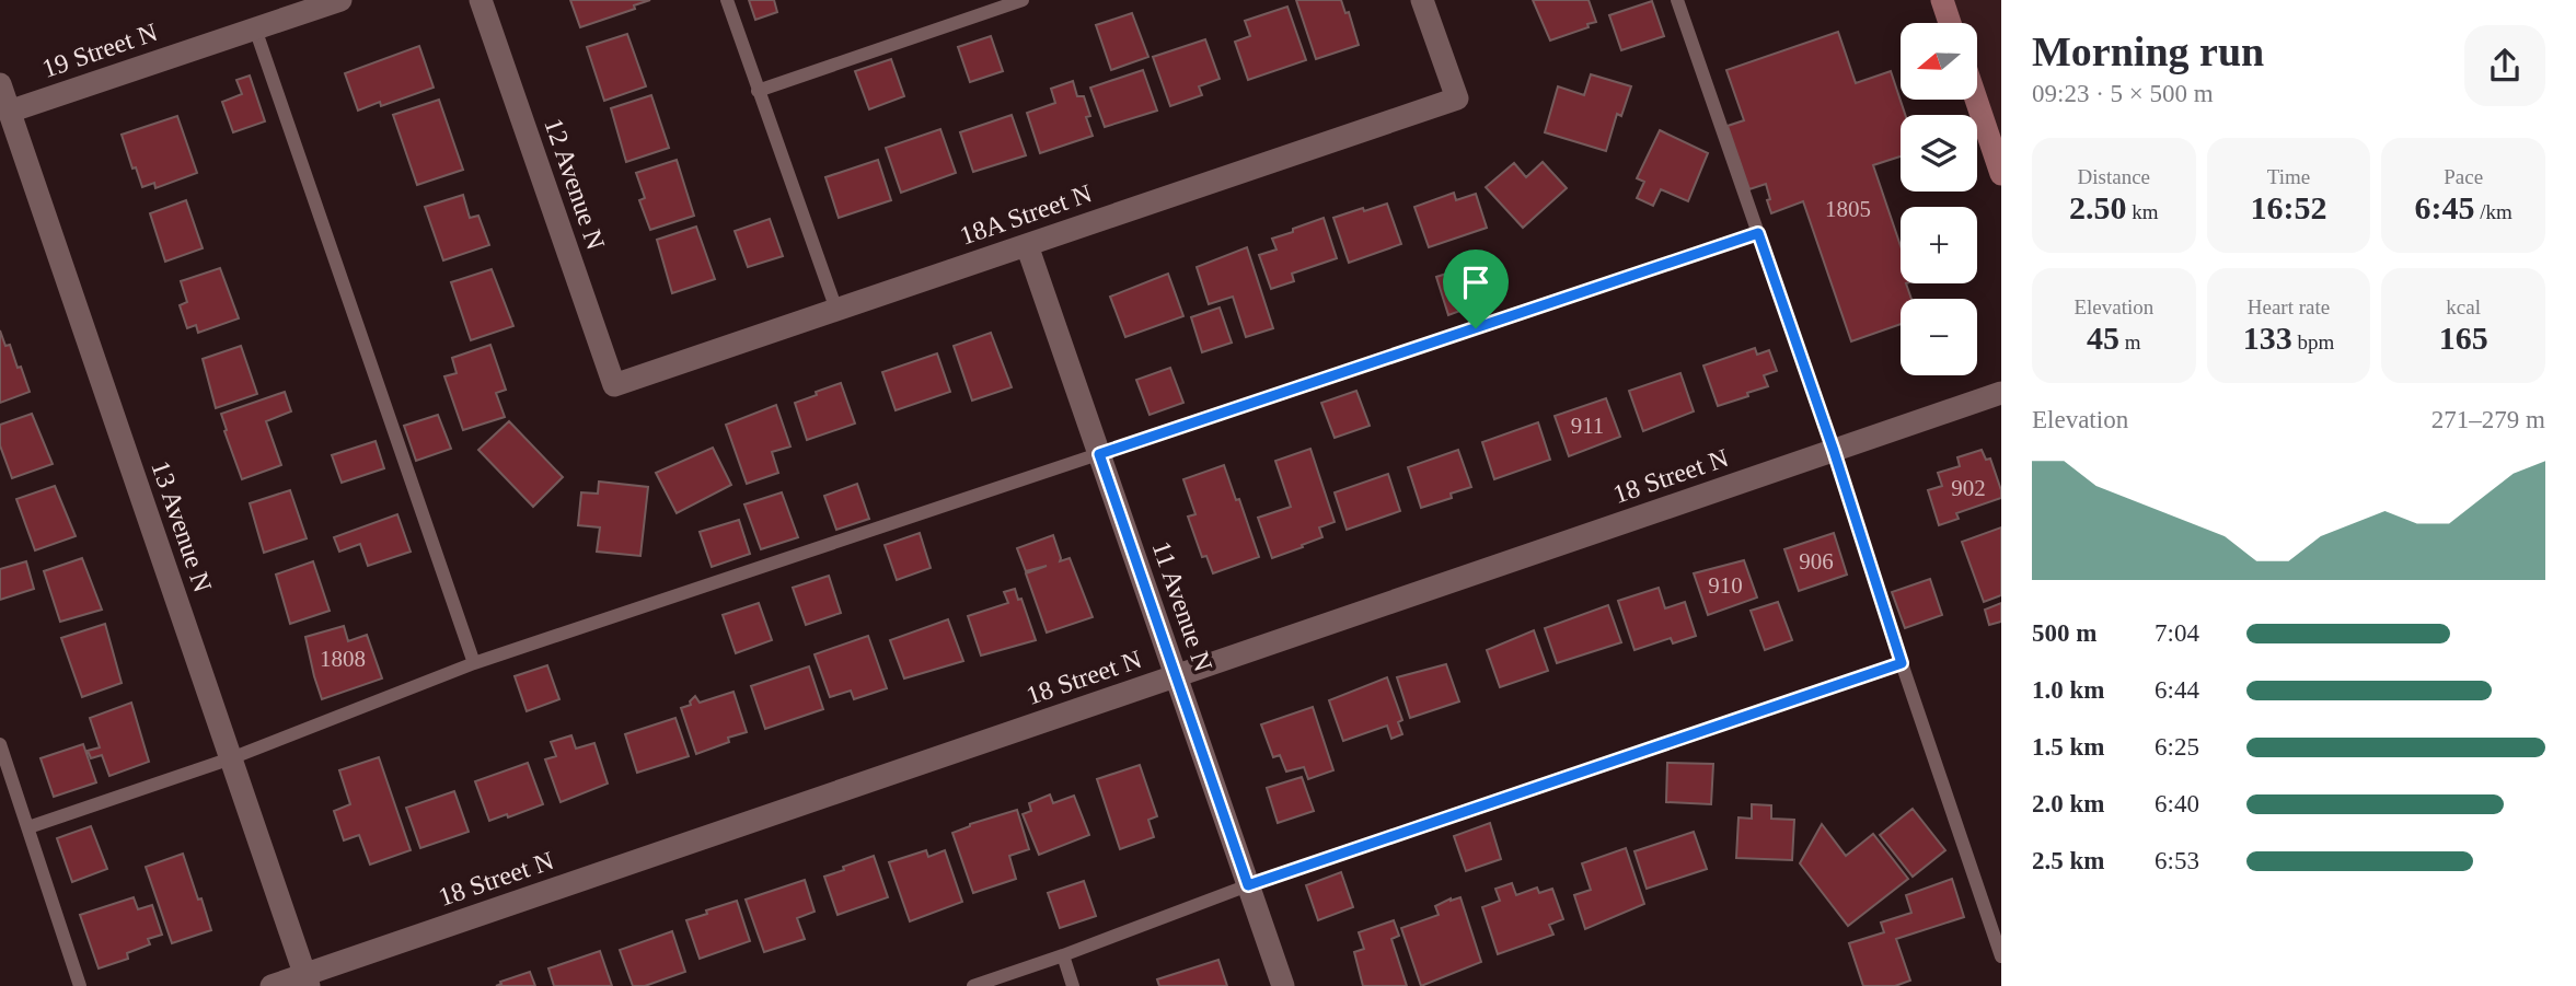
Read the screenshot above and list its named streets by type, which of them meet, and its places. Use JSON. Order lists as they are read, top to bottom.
{
  "streets": {
    "street": [
      "19 Street N",
      "12 Avenue N",
      "18A Street N",
      "18 Street N",
      "13 Avenue N",
      "11 Avenue N"
    ]
  },
  "crossings": [
    ["19 Street N", "13 Avenue N"],
    ["12 Avenue N", "18A Street N"],
    ["18A Street N", "11 Avenue N"],
    ["18 Street N", "13 Avenue N"],
    ["18 Street N", "11 Avenue N"]
  ],
  "house_numbers": [
    "1805",
    "911",
    "902",
    "906",
    "910",
    "1808"
  ],
  "north": "left",
  "page": {
    "heading": ["Morning run", "09:23 · 5 × 500 m"],
    "map_buttons": ["+", "−"],
    "stats": [
      ["Distance", "2.50 km"],
      ["Time", "16:52"],
      ["Pace", "6:45 /km"],
      ["Elevation", "45 m"],
      ["Heart rate", "133 bpm"],
      ["kcal", "165"]
    ],
    "chart": ["Elevation", "271–279 m"],
    "list": [
      {
        "name": "500 m",
        "note": "7:04"
      },
      {
        "name": "1.0 km",
        "note": "6:44"
      },
      {
        "name": "1.5 km",
        "note": "6:25"
      },
      {
        "name": "2.0 km",
        "note": "6:40"
      },
      {
        "name": "2.5 km",
        "note": "6:53"
      }
    ]
  }
}
